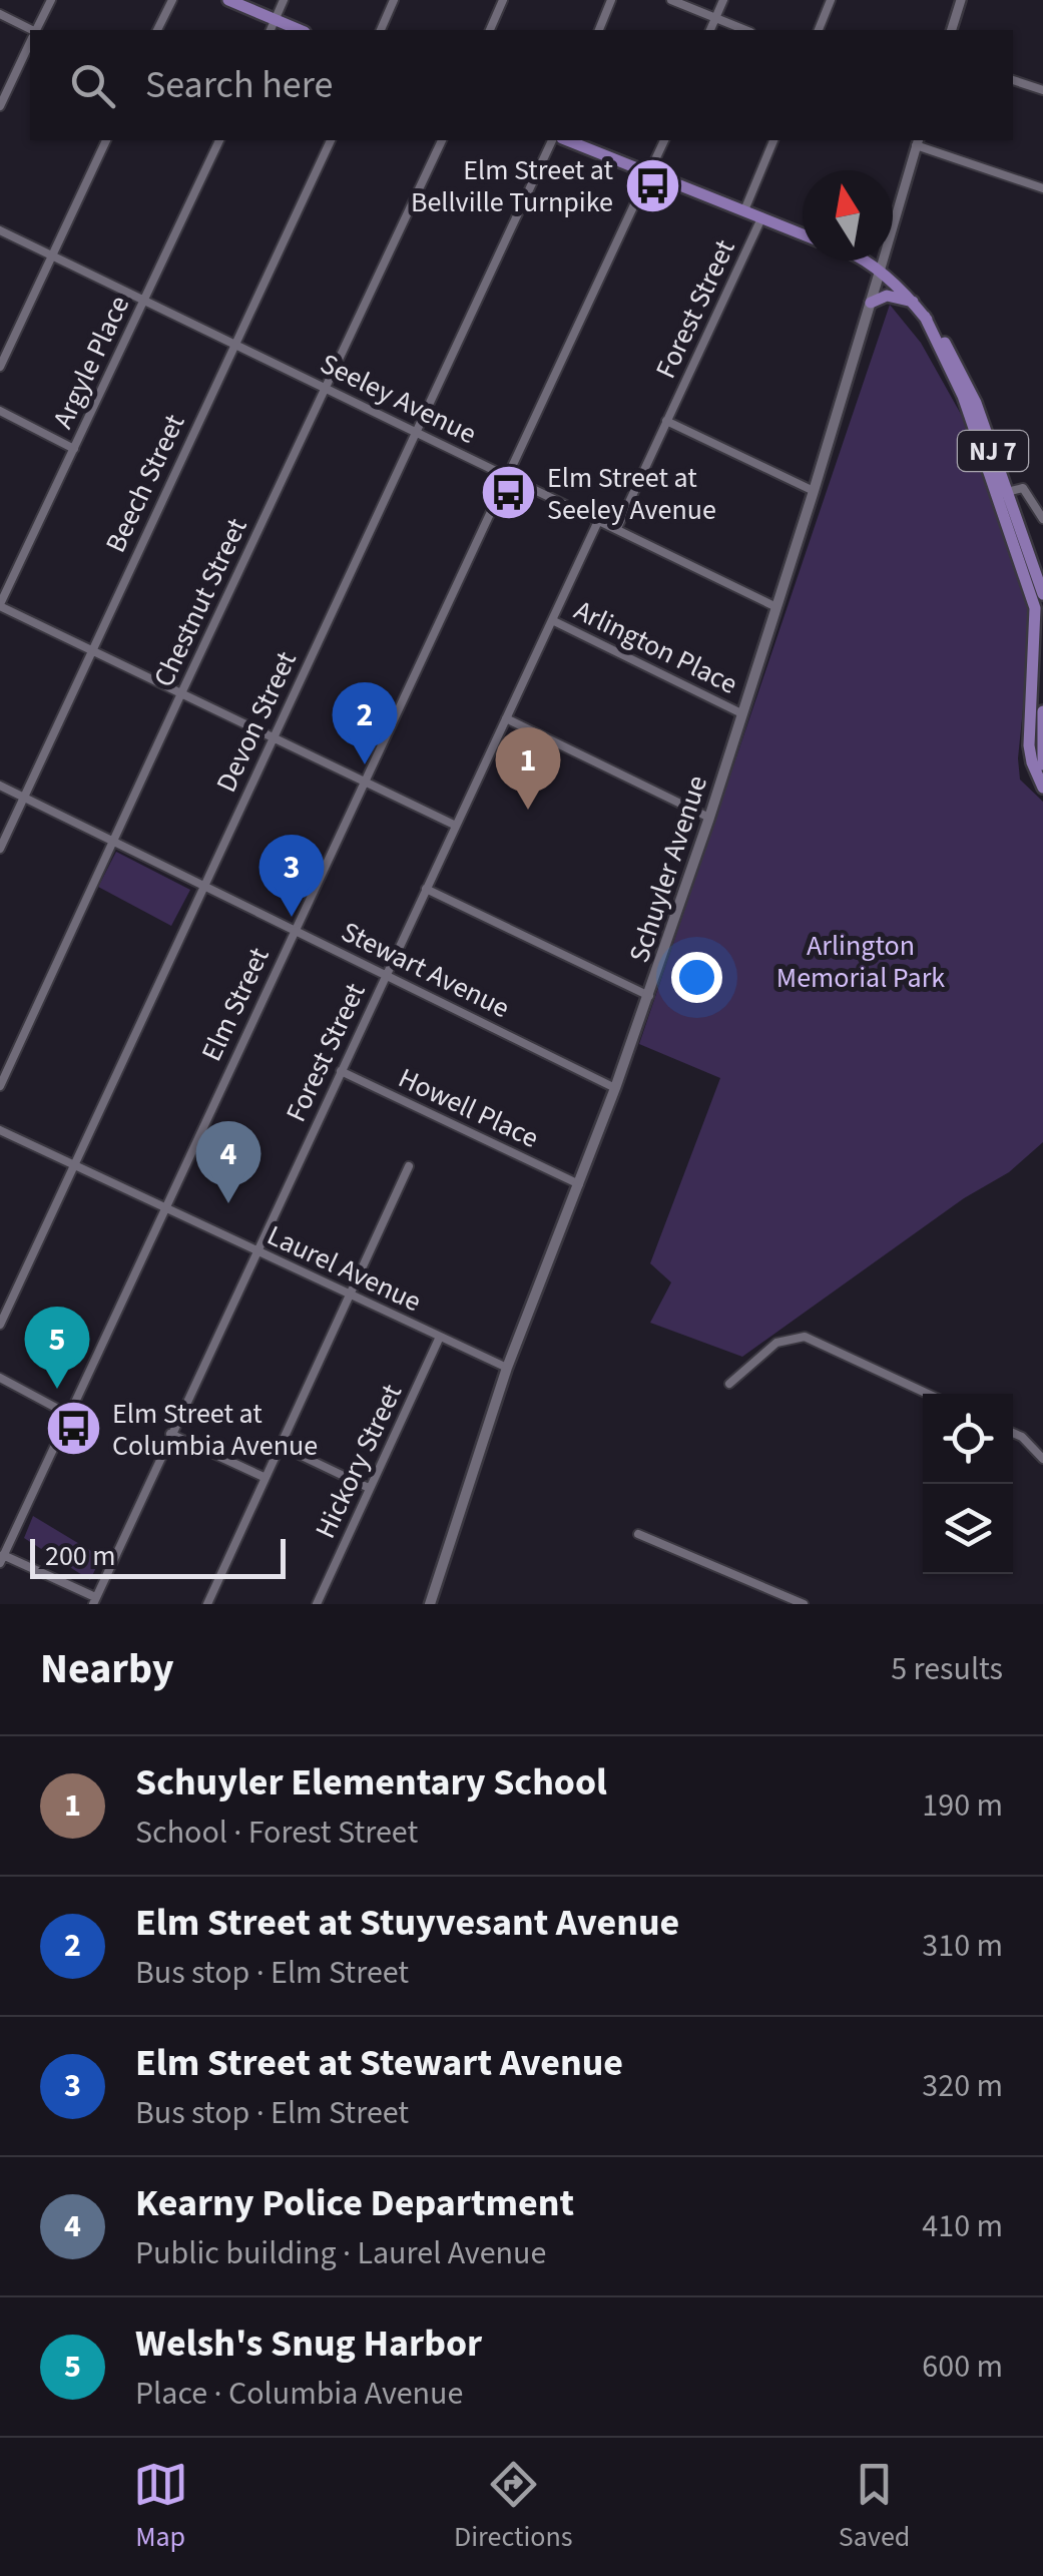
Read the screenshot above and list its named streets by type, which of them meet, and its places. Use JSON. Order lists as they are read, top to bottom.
{
  "streets": {
    "main road": ["NJ 7", "Schuyler Avenue"],
    "street": [
      "Forest Street",
      "Argyle Place",
      "Seeley Avenue",
      "Beech Street",
      "Chestnut Street",
      "Arlington Place",
      "Devon Street",
      "Stewart Avenue",
      "Elm Street",
      "Howell Place",
      "Laurel Avenue",
      "Hickory Street"
    ]
  },
  "crossings": [
    ["Forest Street", "Seeley Avenue"],
    ["Forest Street", "Arlington Place"],
    ["Forest Street", "Stewart Avenue"],
    ["Forest Street", "Howell Place"],
    ["Forest Street", "Laurel Avenue"],
    ["Argyle Place", "Seeley Avenue"],
    ["Seeley Avenue", "Beech Street"],
    ["Seeley Avenue", "Chestnut Street"],
    ["Seeley Avenue", "Devon Street"],
    ["Seeley Avenue", "Schuyler Avenue"],
    ["Seeley Avenue", "Elm Street"],
    ["NJ 7", "Schuyler Avenue"],
    ["Beech Street", "Stewart Avenue"],
    ["Chestnut Street", "Stewart Avenue"],
    ["Arlington Place", "Schuyler Avenue"],
    ["Devon Street", "Stewart Avenue"],
    ["Devon Street", "Laurel Avenue"],
    ["Schuyler Avenue", "Stewart Avenue"],
    ["Schuyler Avenue", "Howell Place"],
    ["Schuyler Avenue", "Laurel Avenue"],
    ["Stewart Avenue", "Elm Street"],
    ["Elm Street", "Laurel Avenue"],
    ["Laurel Avenue", "Hickory Street"]
  ],
  "parks": ["Arlington Memorial Park"],
  "places": {
    "bus stop": ["Elm Street at Bellville Turnpike", "Elm Street at Seeley Avenue", "Elm Street at Columbia Avenue"]
  },
  "scale_bar": "200 m",
  "north": "top",
  "page": {
    "search": "Search here",
    "pins": [
      "2",
      "1",
      "3",
      "4",
      "5"
    ],
    "scale": "200 m",
    "heading": ["Nearby", "5 results"],
    "list": [
      {
        "mark": "1",
        "name": "Schuyler Elementary School",
        "note": "School · Forest Street",
        "value": "190 m"
      },
      {
        "mark": "2",
        "name": "Elm Street at Stuyvesant Avenue",
        "note": "Bus stop · Elm Street",
        "value": "310 m"
      },
      {
        "mark": "3",
        "name": "Elm Street at Stewart Avenue",
        "note": "Bus stop · Elm Street",
        "value": "320 m"
      },
      {
        "mark": "4",
        "name": "Kearny Police Department",
        "note": "Public building · Laurel Avenue",
        "value": "410 m"
      },
      {
        "mark": "5",
        "name": "Welsh's Snug Harbor",
        "note": "Place · Columbia Avenue",
        "value": "600 m"
      }
    ],
    "nav": ["Map", "Directions", "Saved"]
  }
}
